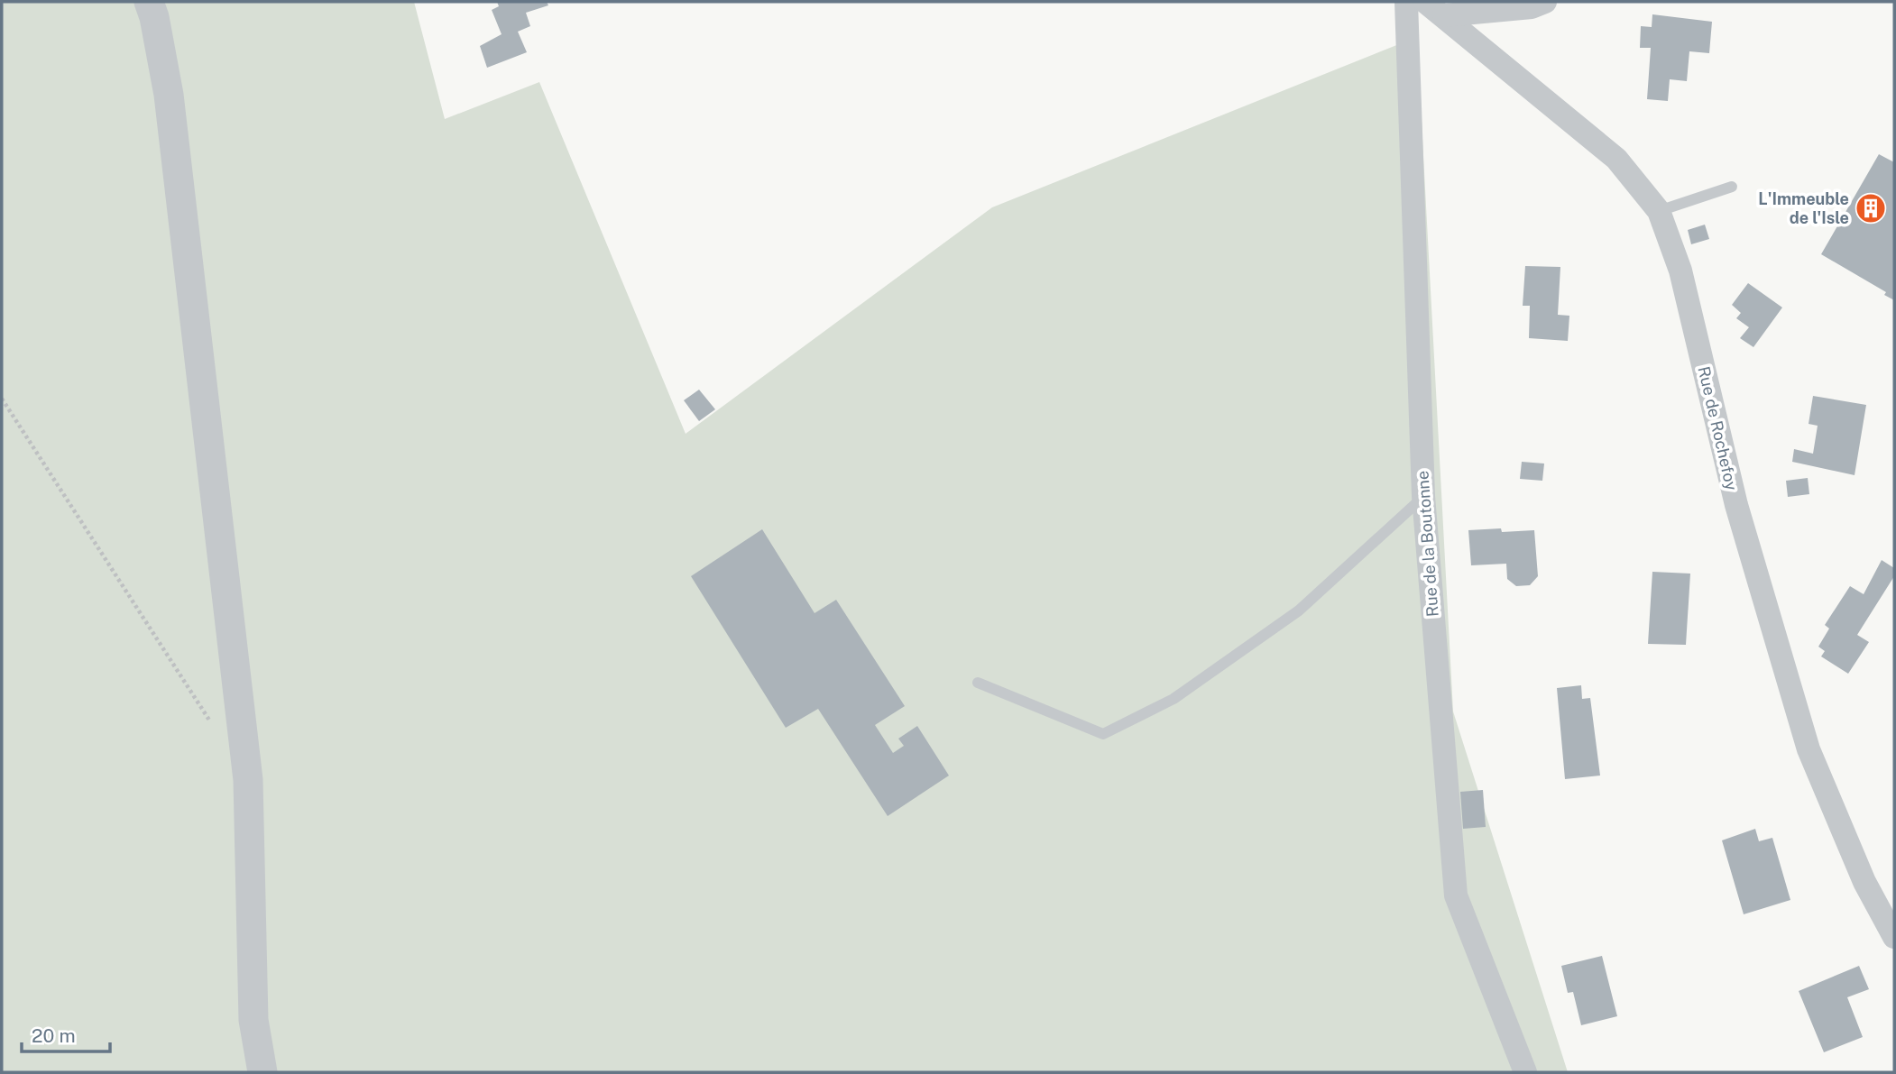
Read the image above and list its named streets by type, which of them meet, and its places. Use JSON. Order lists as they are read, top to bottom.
{
  "streets": {
    "street": ["Rue de Rochefoy", "Rue de la Boutonne"]
  },
  "places": {
    "building": ["L'Immeuble de l'Isle"]
  },
  "scale_bar": "20 m"
}
